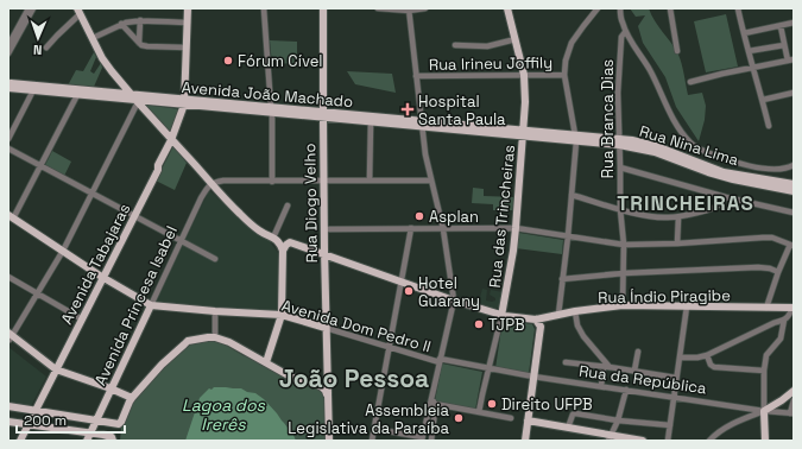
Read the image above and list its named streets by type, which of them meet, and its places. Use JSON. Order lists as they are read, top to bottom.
{
  "streets": {
    "main road": [
      "Avenida João Machado",
      "Rua Nina Lima",
      "Rua Diogo Velho",
      "Rua das Trincheiras",
      "Avenida Tabajaras",
      "Rua Índio Piragibe",
      "Avenida Princesa Isabel",
      "Avenida Dom Pedro II"
    ],
    "street": ["Rua Irineu Joffily", "Rua Branca Dias", "Rua da República"]
  },
  "crossings": [
    ["Rua Irineu Joffily", "Rua das Trincheiras"],
    ["Avenida João Machado", "Rua Nina Lima"],
    ["Avenida João Machado", "Rua Diogo Velho"],
    ["Avenida João Machado", "Rua das Trincheiras"],
    ["Avenida João Machado", "Avenida Tabajaras"],
    ["Rua Branca Dias", "Rua Nina Lima"],
    ["Rua Branca Dias", "Rua Índio Piragibe"],
    ["Rua Nina Lima", "Rua das Trincheiras"],
    ["Rua Diogo Velho", "Rua Índio Piragibe"],
    ["Rua Diogo Velho", "Avenida Dom Pedro II"],
    ["Rua das Trincheiras", "Rua Índio Piragibe"],
    ["Avenida Tabajaras", "Avenida Dom Pedro II"],
    ["Avenida Princesa Isabel", "Avenida Dom Pedro II"],
    ["Avenida Dom Pedro II", "Rua da República"]
  ],
  "districts": ["TRINCHEIRAS", "João Pessoa"],
  "water": ["Lagoa dos Irerês"],
  "places": {
    "other": [
      "Fórum Cível",
      "Asplan",
      "Hotel Guarany",
      "TJPB",
      "Direito UFPB",
      "Assembleia Legislativa da Paraíba"
    ],
    "health": ["Hospital Santa Paula"]
  },
  "scale_bar": "200 m",
  "north": "bottom"
}
